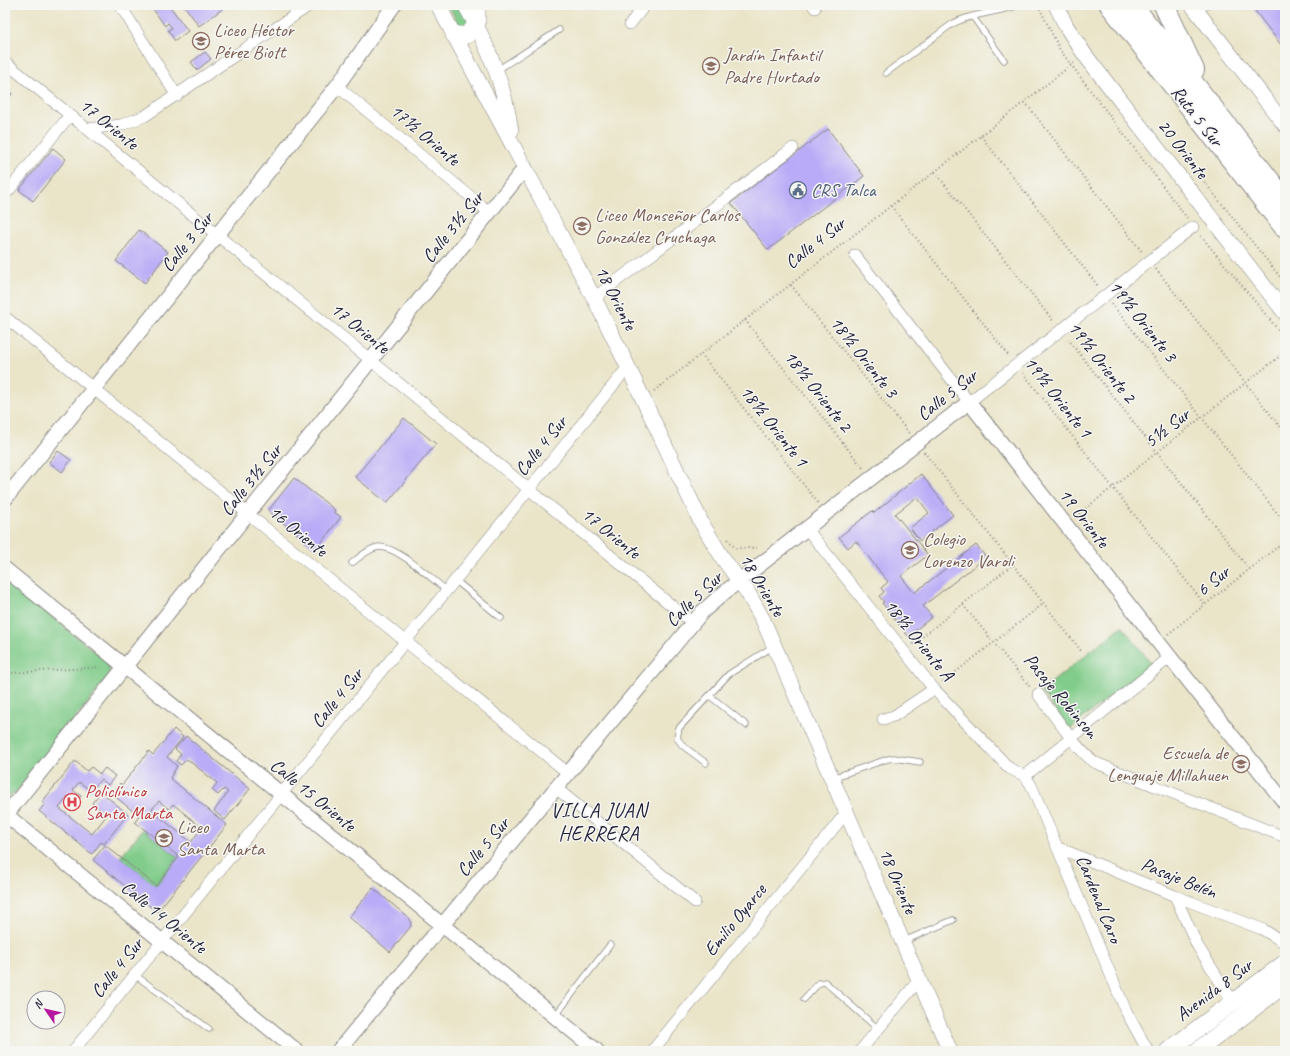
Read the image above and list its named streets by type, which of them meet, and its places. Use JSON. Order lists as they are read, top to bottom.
{
  "streets": {
    "highway": ["Ruta 5 Sur"],
    "main road": ["20 Oriente", "18 Oriente", "Avenida 8 Sur"],
    "street": [
      "17 Oriente",
      "17½ Oriente",
      "Calle 3½ Sur",
      "Calle 3 Sur",
      "Calle 4 Sur",
      "Calle 5 Sur",
      "19 Oriente",
      "16 Oriente",
      "18½ Oriente A",
      "Pasaje Robinson",
      "Calle 15 Oriente",
      "Pasaje Belén",
      "Cardenal Caro",
      "Calle 14 Oriente",
      "Emilio Oyarce"
    ],
    "path": [
      "19½ Oriente 3",
      "18½ Oriente 3",
      "19½ Oriente 2",
      "18½ Oriente 2",
      "19½ Oriente 1",
      "18½ Oriente 1",
      "5½ Sur",
      "6 Sur"
    ]
  },
  "crossings": [
    ["17 Oriente", "Calle 3½ Sur"],
    ["17 Oriente", "Calle 3 Sur"],
    ["17 Oriente", "Calle 4 Sur"],
    ["17 Oriente", "Calle 5 Sur"],
    ["17½ Oriente", "Calle 3½ Sur"],
    ["17½ Oriente", "Calle 3 Sur"],
    ["20 Oriente", "Calle 4 Sur"],
    ["Calle 3½ Sur", "18 Oriente"],
    ["Calle 3½ Sur", "16 Oriente"],
    ["Calle 3½ Sur", "Calle 15 Oriente"],
    ["Calle 3½ Sur", "Calle 14 Oriente"],
    ["Calle 3 Sur", "16 Oriente"],
    ["Calle 4 Sur", "18 Oriente"],
    ["Calle 4 Sur", "19½ Oriente 3"],
    ["Calle 4 Sur", "18½ Oriente 3"],
    ["Calle 4 Sur", "19½ Oriente 2"],
    ["Calle 4 Sur", "18½ Oriente 2"],
    ["Calle 4 Sur", "19½ Oriente 1"],
    ["Calle 4 Sur", "18½ Oriente 1"],
    ["Calle 4 Sur", "16 Oriente"],
    ["Calle 4 Sur", "Calle 15 Oriente"],
    ["Calle 4 Sur", "Calle 14 Oriente"],
    ["18 Oriente", "Calle 5 Sur"],
    ["18 Oriente", "Emilio Oyarce"],
    ["19½ Oriente 3", "Calle 5 Sur"],
    ["19½ Oriente 3", "5½ Sur"],
    ["18½ Oriente 3", "Calle 5 Sur"],
    ["19½ Oriente 2", "Calle 5 Sur"],
    ["19½ Oriente 2", "5½ Sur"],
    ["19½ Oriente 2", "6 Sur"],
    ["18½ Oriente 2", "Calle 5 Sur"],
    ["Calle 5 Sur", "19½ Oriente 1"],
    ["Calle 5 Sur", "18½ Oriente 1"],
    ["Calle 5 Sur", "19 Oriente"],
    ["Calle 5 Sur", "16 Oriente"],
    ["Calle 5 Sur", "18½ Oriente A"],
    ["Calle 5 Sur", "Calle 15 Oriente"],
    ["19½ Oriente 1", "5½ Sur"],
    ["19½ Oriente 1", "6 Sur"],
    ["5½ Sur", "19 Oriente"],
    ["19 Oriente", "6 Sur"],
    ["18½ Oriente A", "Cardenal Caro"],
    ["Pasaje Belén", "Cardenal Caro"]
  ],
  "districts": ["VILLA JUAN HERRERA"],
  "places": {
    "school or university": [
      "Liceo Héctor Pérez Biott",
      "Jardín Infantil Padre Hurtado",
      "Liceo Monseñor Carlos González Cruchaga",
      "Colegio Lorenzo Varoli",
      "Escuela de Lenguaje Millahuen",
      "Liceo Santa Marta"
    ],
    "public building": ["CRS Talca"],
    "hospital": ["Policlínico Santa Marta"]
  },
  "north": "top left"
}
